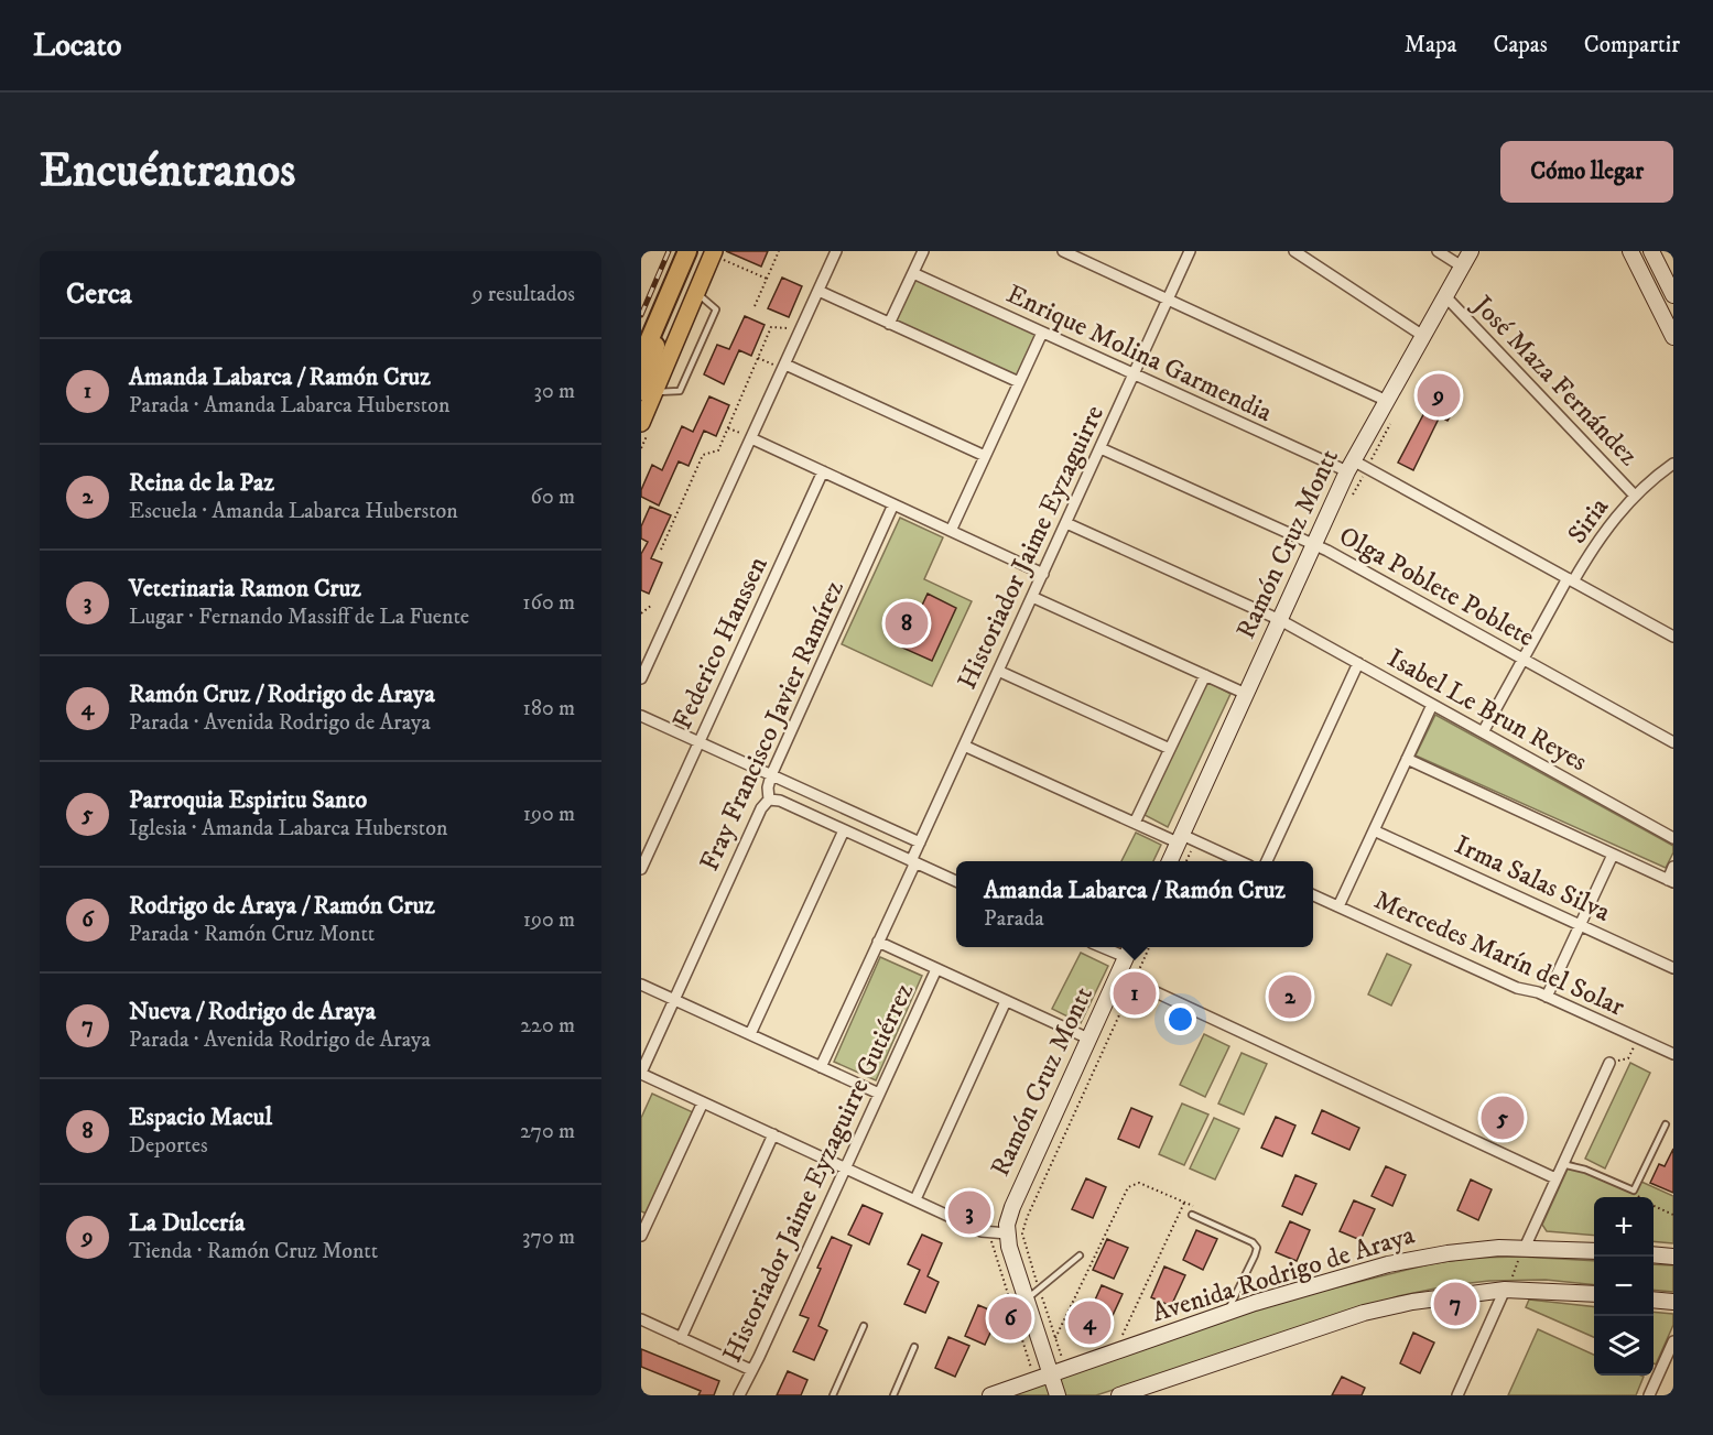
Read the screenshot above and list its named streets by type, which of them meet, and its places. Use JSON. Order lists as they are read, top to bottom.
{
  "streets": {
    "street": [
      "Enrique Molina Garmendia",
      "José Maza Fernández",
      "Siria",
      "Ramón Cruz Montt",
      "Historiador Jaime Eyzaguirre",
      "Olga Poblete Poblete",
      "Federico Hanssen",
      "Isabel Le Brun Reyes",
      "Fray Francisco Javier Ramírez",
      "Irma Salas Silva",
      "Mercedes Marín del Solar",
      "Historiador Jaime Eyzaguirre Gutiérrez",
      "Avenida Rodrigo de Araya"
    ]
  },
  "crossings": [
    ["Enrique Molina Garmendia", "Siria"],
    ["Enrique Molina Garmendia", "Ramón Cruz Montt"],
    ["Enrique Molina Garmendia", "Historiador Jaime Eyzaguirre"],
    ["José Maza Fernández", "Siria"],
    ["José Maza Fernández", "Ramón Cruz Montt"],
    ["Siria", "Olga Poblete Poblete"],
    ["Siria", "Isabel Le Brun Reyes"],
    ["Ramón Cruz Montt", "Olga Poblete Poblete"],
    ["Ramón Cruz Montt", "Isabel Le Brun Reyes"],
    ["Ramón Cruz Montt", "Avenida Rodrigo de Araya"],
    ["Historiador Jaime Eyzaguirre", "Olga Poblete Poblete"],
    ["Historiador Jaime Eyzaguirre", "Isabel Le Brun Reyes"]
  ],
  "page": {
    "header": "Locato",
    "nav": ["Mapa", "Capas", "Compartir"],
    "buttons": "Cómo llegar",
    "title": "Encuéntranos",
    "heading": ["Cerca", "9 resultados"],
    "list": [
      {
        "mark": "1",
        "name": "Amanda Labarca / Ramón Cruz",
        "note": "Parada · Amanda Labarca Huberston",
        "value": "30 m"
      },
      {
        "mark": "2",
        "name": "Reina de la Paz",
        "note": "Escuela · Amanda Labarca Huberston",
        "value": "60 m"
      },
      {
        "mark": "3",
        "name": "Veterinaria Ramon Cruz",
        "note": "Lugar · Fernando Massiff de La Fuente",
        "value": "160 m"
      },
      {
        "mark": "4",
        "name": "Ramón Cruz / Rodrigo de Araya",
        "note": "Parada · Avenida Rodrigo de Araya",
        "value": "180 m"
      },
      {
        "mark": "5",
        "name": "Parroquia Espiritu Santo",
        "note": "Iglesia · Amanda Labarca Huberston",
        "value": "190 m"
      },
      {
        "mark": "6",
        "name": "Rodrigo de Araya / Ramón Cruz",
        "note": "Parada · Ramón Cruz Montt",
        "value": "190 m"
      },
      {
        "mark": "7",
        "name": "Nueva / Rodrigo de Araya",
        "note": "Parada · Avenida Rodrigo de Araya",
        "value": "220 m"
      },
      {
        "mark": "8",
        "name": "Espacio Macul",
        "note": "Deportes",
        "value": "270 m"
      },
      {
        "mark": "9",
        "name": "La Dulcería",
        "note": "Tienda · Ramón Cruz Montt",
        "value": "370 m"
      }
    ],
    "pins": [
      "9",
      "8",
      "1",
      "2",
      "5",
      "3",
      "7",
      "6",
      "4"
    ],
    "popup": ["Amanda Labarca / Ramón Cruz", "Parada"],
    "map_buttons": ["+", "−"]
  }
}
